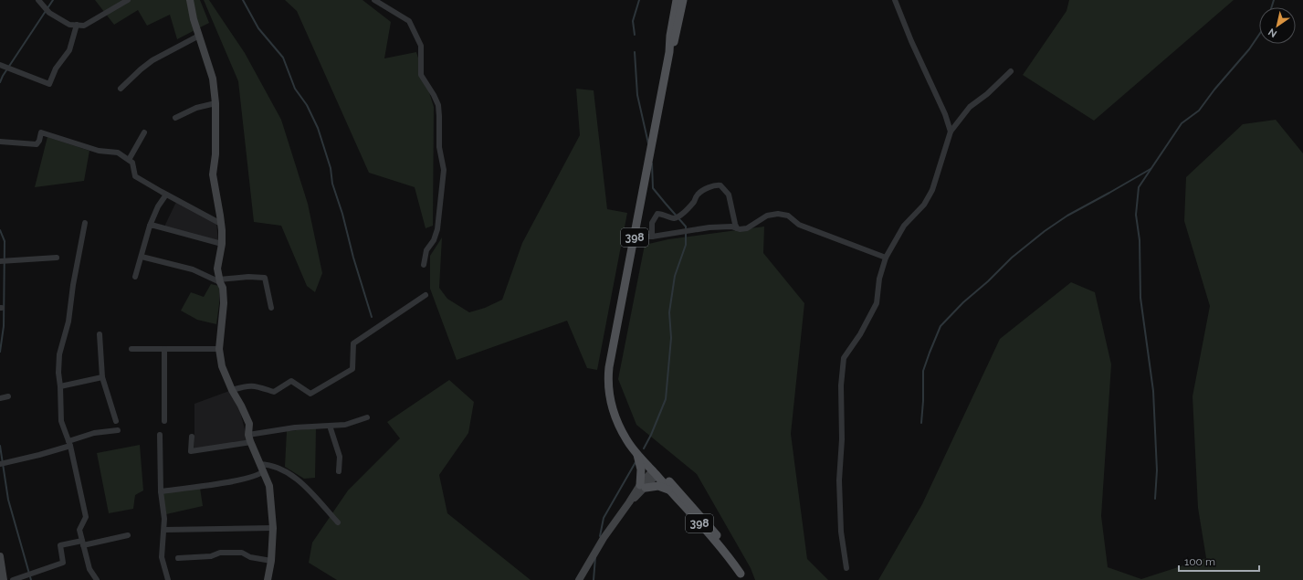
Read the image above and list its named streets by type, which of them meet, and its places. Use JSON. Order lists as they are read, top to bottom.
{
  "streets": {
    "main road": ["398"]
  },
  "scale_bar": "100 m",
  "north": "bottom left"
}
